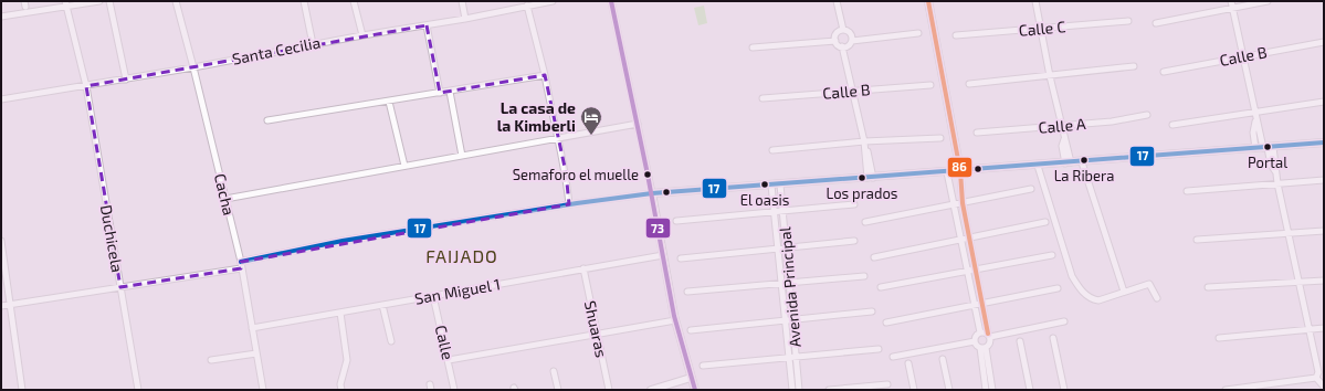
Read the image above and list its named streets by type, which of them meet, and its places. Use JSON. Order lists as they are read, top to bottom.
{
  "streets": {
    "street": [
      "Calle C",
      "Santa Cecilia",
      "Calle B",
      "Calle A",
      "Cacha",
      "Duchicela",
      "Avenida Principal",
      "San Miguel 1",
      "Shuaras",
      "Calle"
    ]
  },
  "crossings": [
    ["Santa Cecilia", "Cacha"],
    ["Santa Cecilia", "Duchicela"],
    ["Cacha", "San Miguel 1"],
    ["San Miguel 1", "Shuaras"],
    ["San Miguel 1", "Calle"]
  ],
  "districts": ["FAIJADO"],
  "places": {
    "hotel": ["La casa de la Kimberli"],
    "other": [
      "Portal",
      "La Ribera",
      "Semaforo el muelle",
      "Los prados",
      "El oasis"
    ]
  },
  "lines": ["transit line 73", "transit line 86", "transit line 17"]
}
